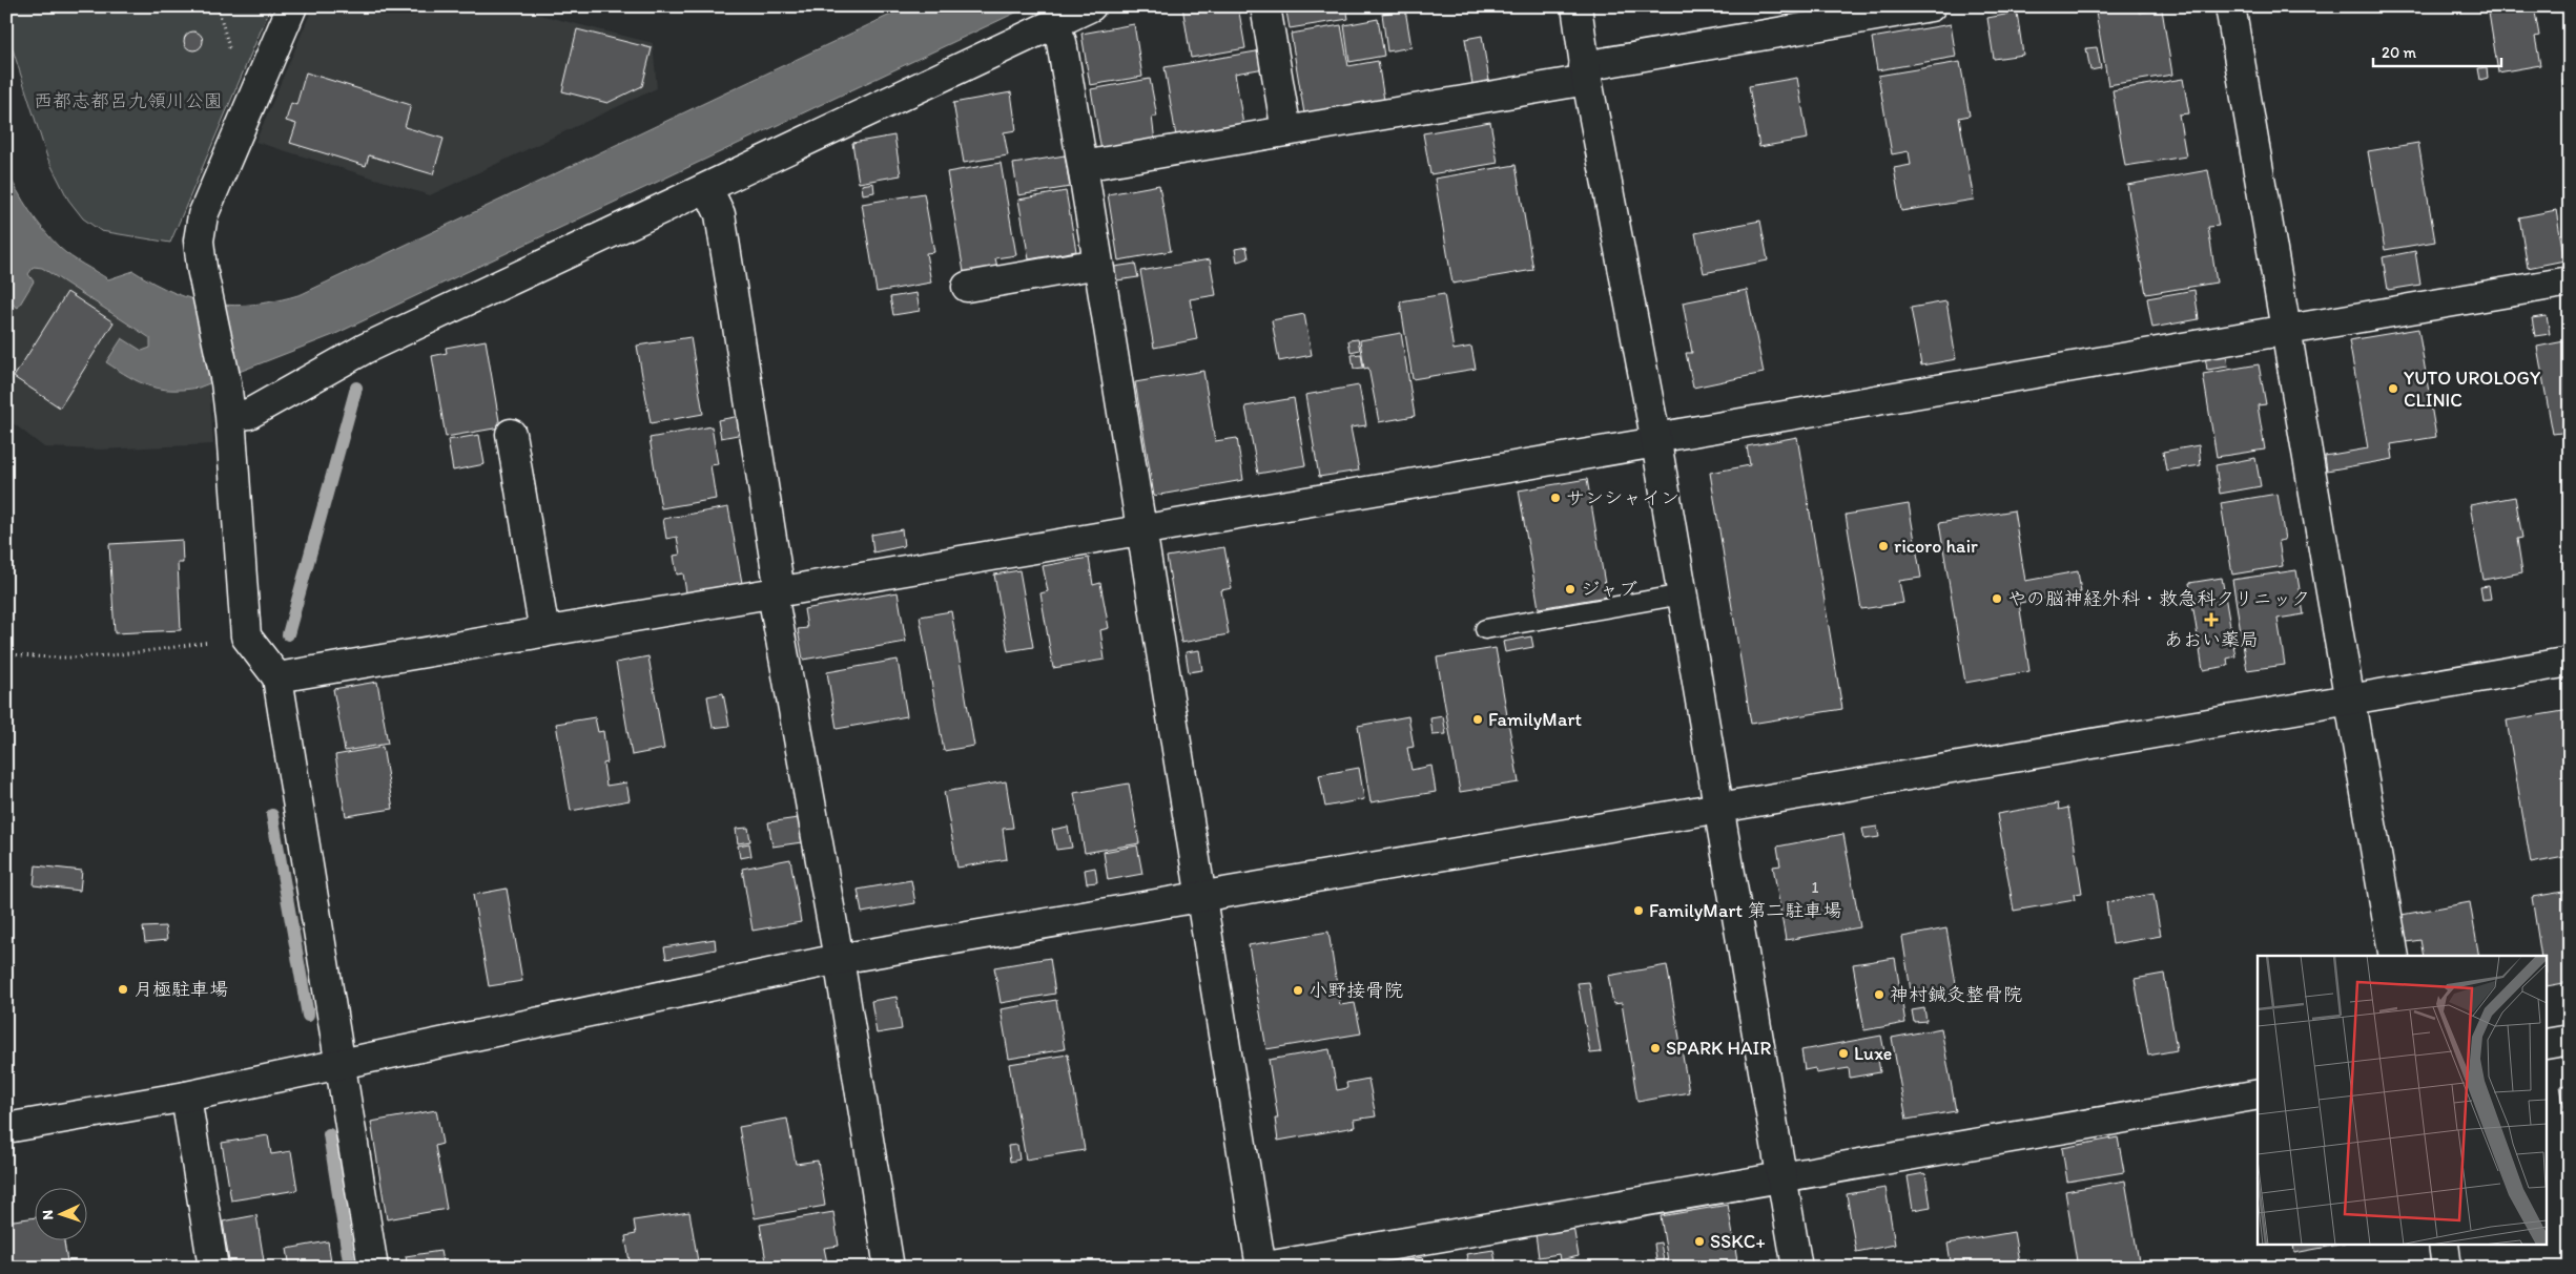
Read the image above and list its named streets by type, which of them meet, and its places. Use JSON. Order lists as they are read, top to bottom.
{
  "parks": ["西都志都呂九領川公園"],
  "places": {
    "other": [
      "YUTO UROLOGY CLINIC",
      "サンシャイン",
      "ricoro hair",
      "ジャブ",
      "やの脳神経外科・救急科クリニック",
      "FamilyMart",
      "FamilyMart 第二駐車場",
      "月極駐車場",
      "小野接骨院",
      "神村鍼灸整骨院",
      "SPARK HAIR",
      "Luxe",
      "SSKC+"
    ],
    "health": ["あおい薬局"]
  },
  "house_numbers": ["1"],
  "scale_bar": "20 m",
  "north": "left"
}
